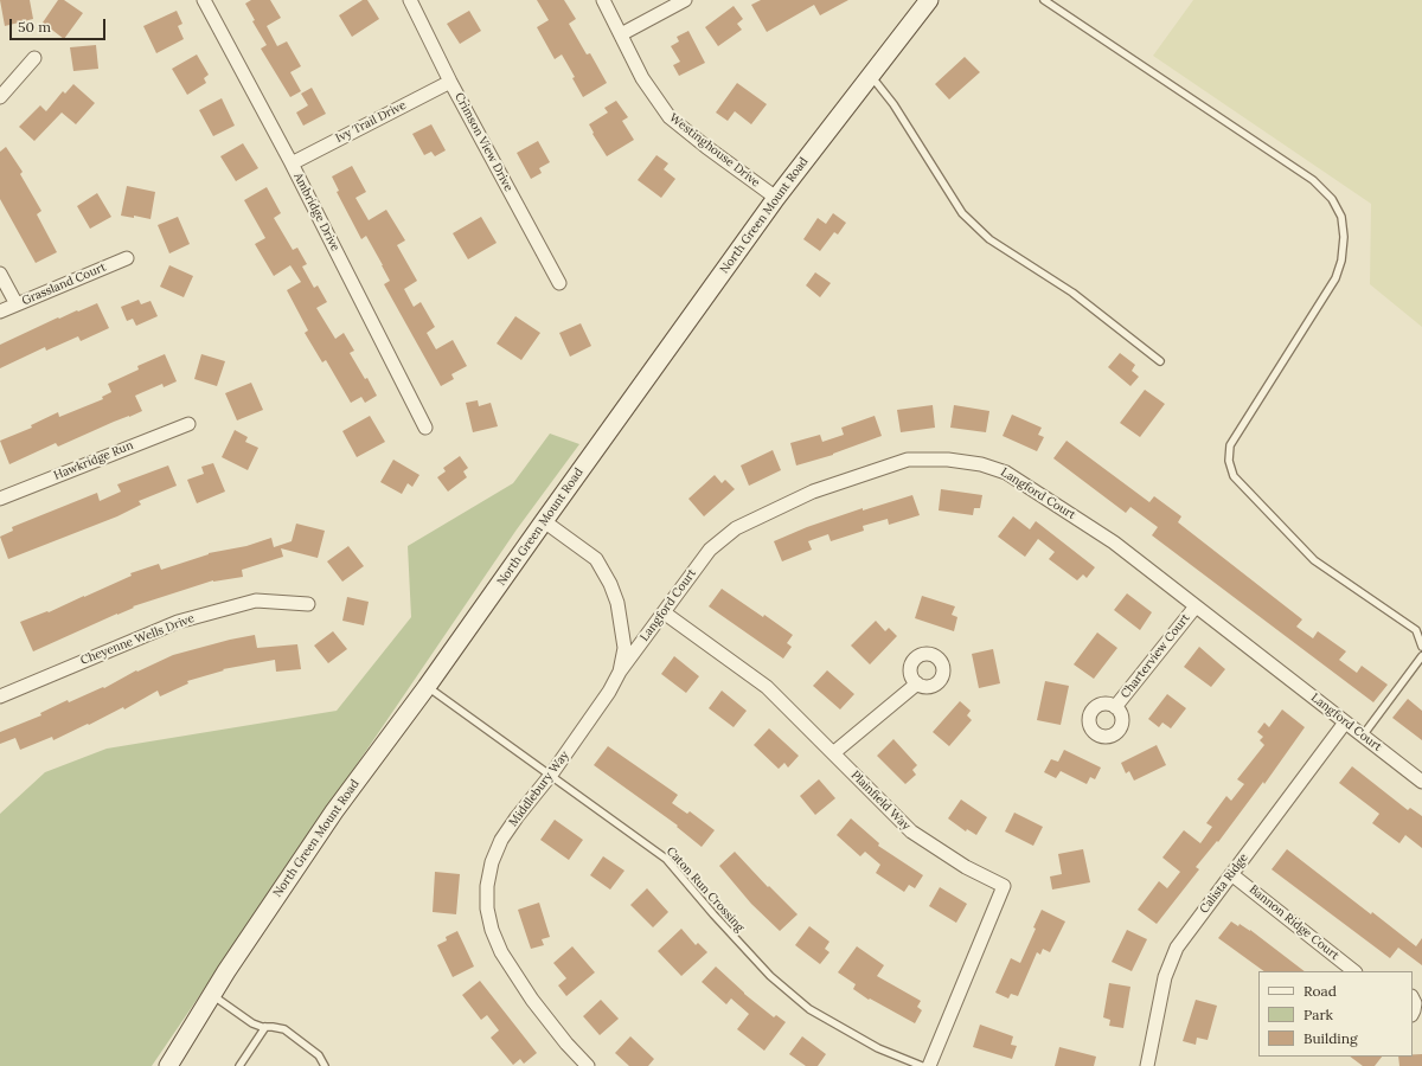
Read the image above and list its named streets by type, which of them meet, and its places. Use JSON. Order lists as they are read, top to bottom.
{
  "streets": {
    "street": [
      "Ivy Trail Drive",
      "Crimson View Drive",
      "Westinghouse Drive",
      "Ambridge Drive",
      "North Green Mount Road",
      "Grassland Court",
      "Hawkridge Run",
      "Langford Court",
      "Cheyenne Wells Drive",
      "Charterview Court",
      "Middlebury Way",
      "Plainfield Way",
      "Calista Ridge",
      "Bannon Ridge Court"
    ],
    "lane": ["Caton Run Crossing"]
  },
  "crossings": [
    ["Ivy Trail Drive", "Crimson View Drive"],
    ["Ivy Trail Drive", "Ambridge Drive"],
    ["Westinghouse Drive", "North Green Mount Road"],
    ["North Green Mount Road", "Middlebury Way"],
    ["North Green Mount Road", "Caton Run Crossing"],
    ["Langford Court", "Charterview Court"],
    ["Langford Court", "Middlebury Way"],
    ["Langford Court", "Plainfield Way"],
    ["Langford Court", "Calista Ridge"],
    ["Middlebury Way", "Caton Run Crossing"],
    ["Calista Ridge", "Bannon Ridge Court"]
  ],
  "legend": ["Road", "Park", "Building"],
  "scale_bar": "50 m"
}
